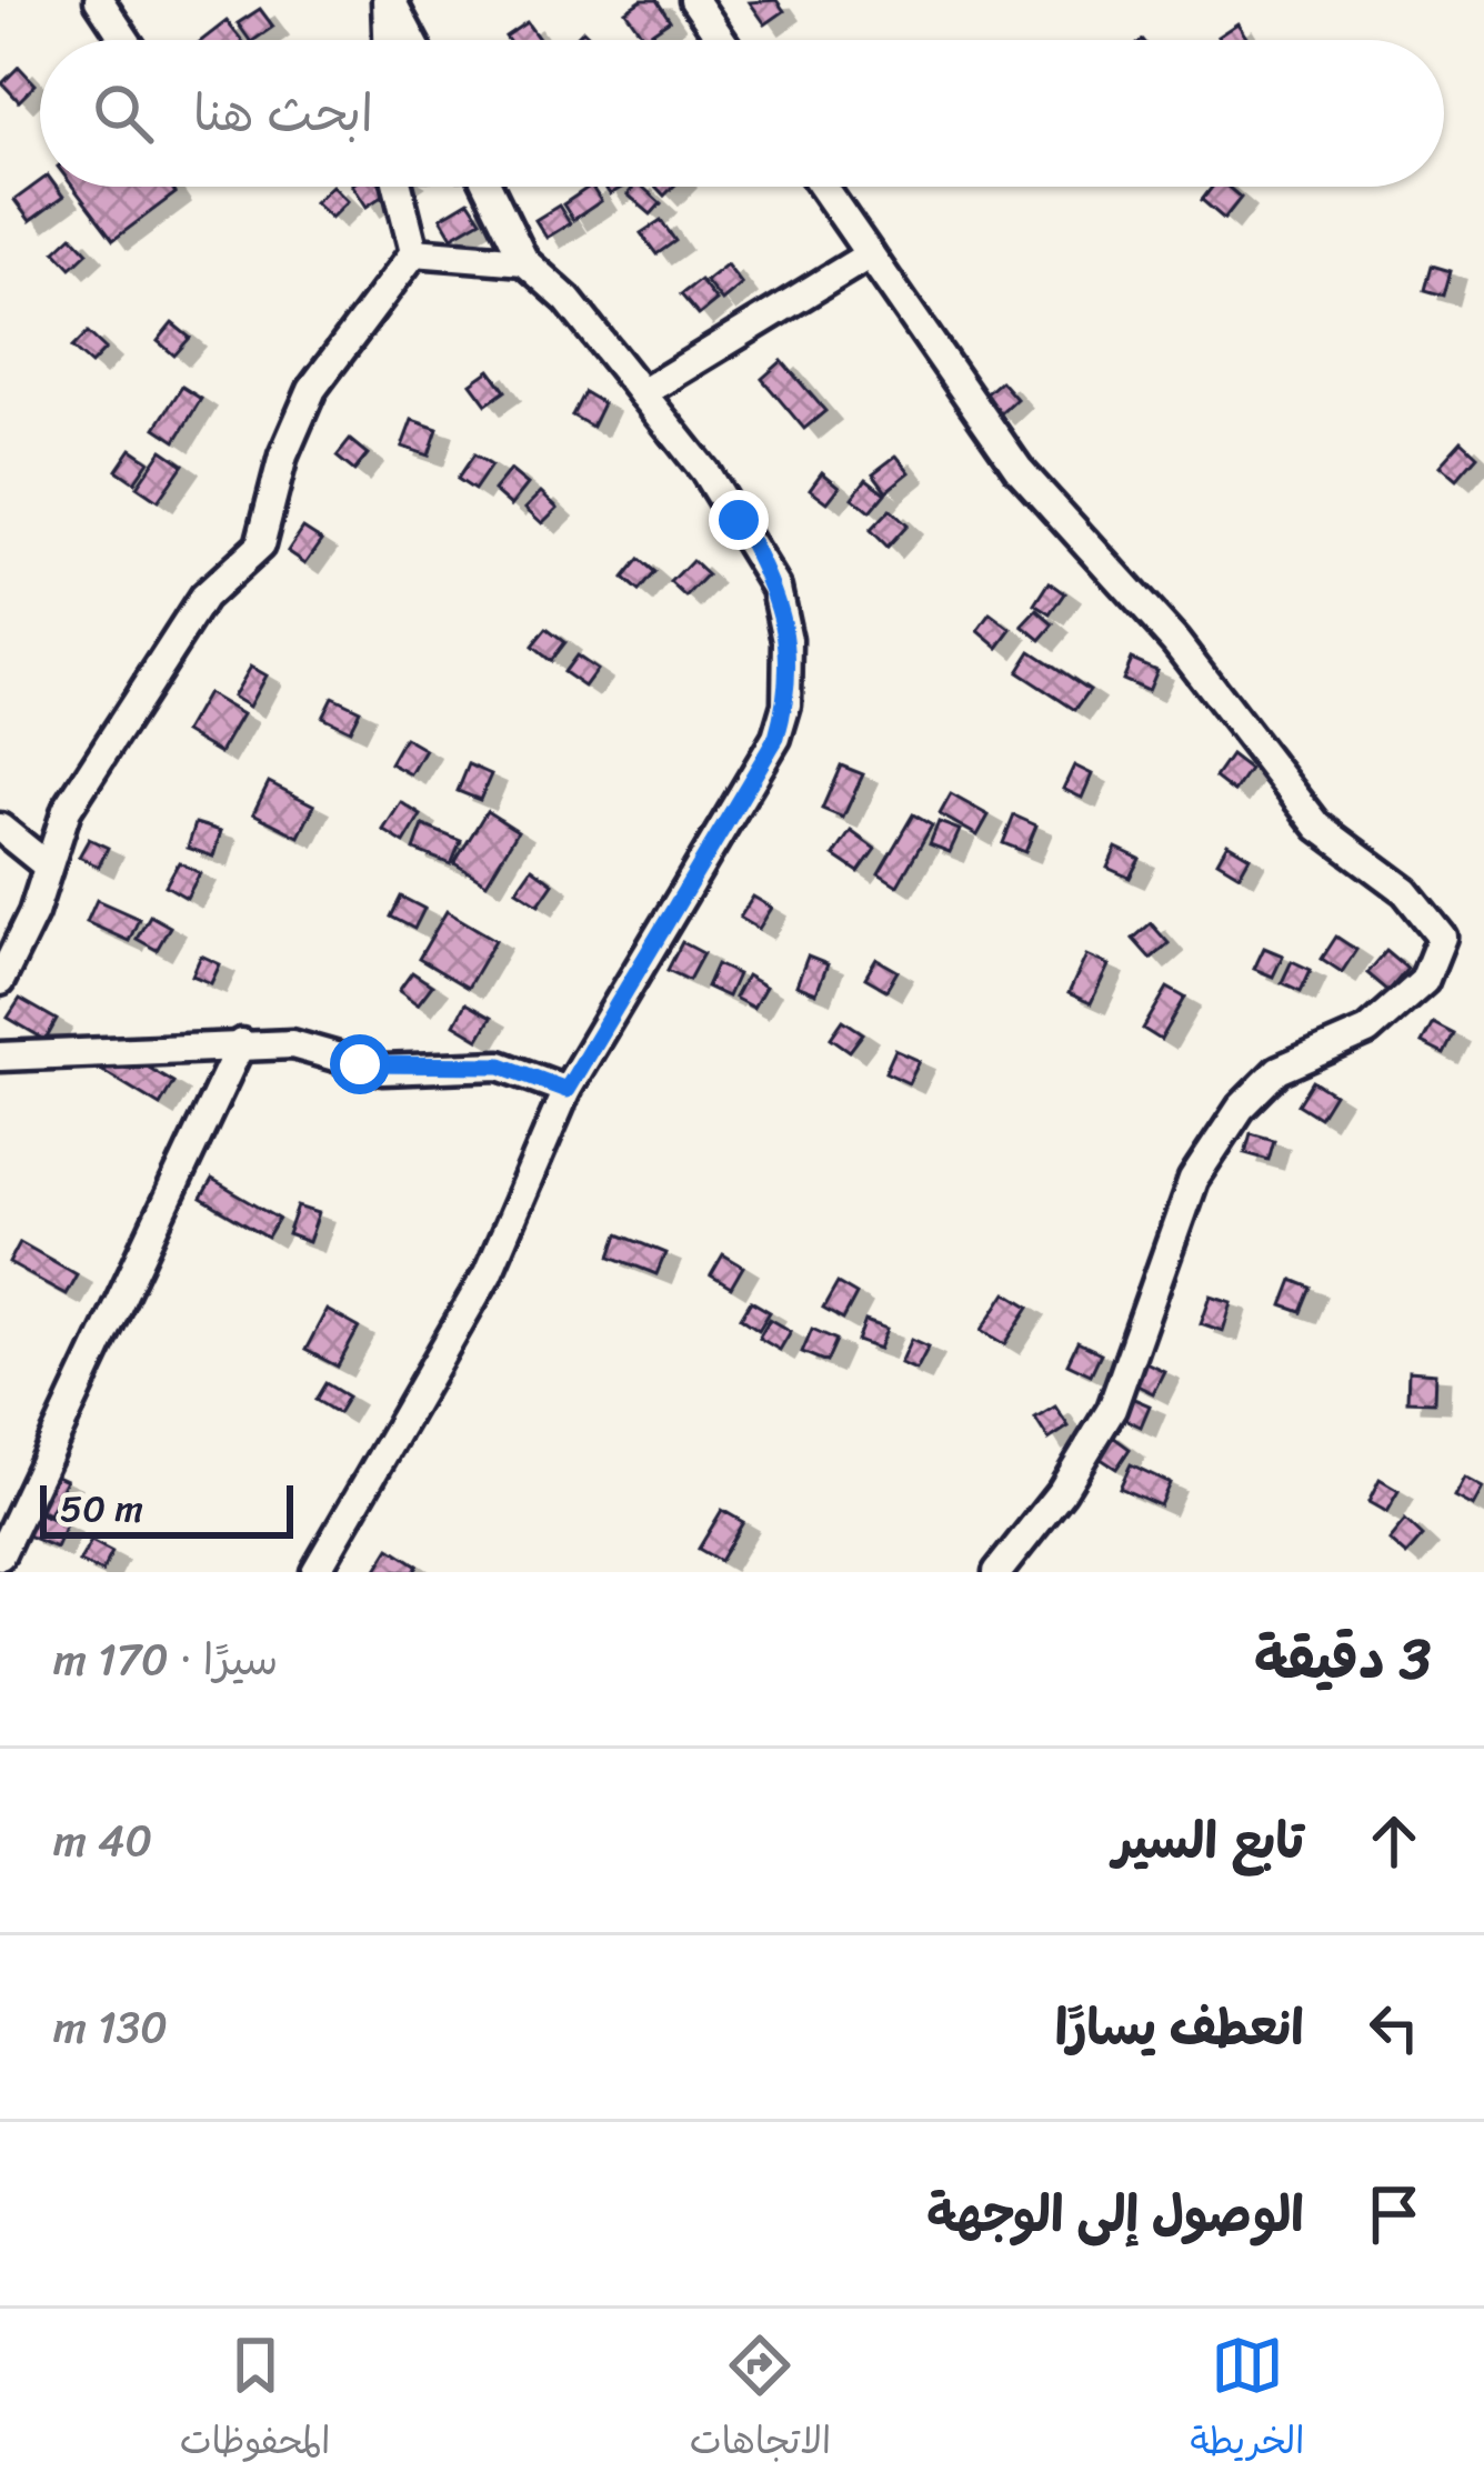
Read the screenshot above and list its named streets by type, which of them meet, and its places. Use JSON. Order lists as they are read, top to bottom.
{
  "scale_bar": "50 m",
  "page": {
    "search": "ابحث هنا",
    "scale": "50 m",
    "heading": ["3 دقيقة", "سيرًا · 170 m"],
    "list": [
      ["تابع السير", "40 m"],
      ["انعطف يسارًا", "130 m"],
      "الوصول إلى الوجهة"
    ],
    "nav": ["الخريطة", "الاتجاهات", "المحفوظات"]
  }
}
